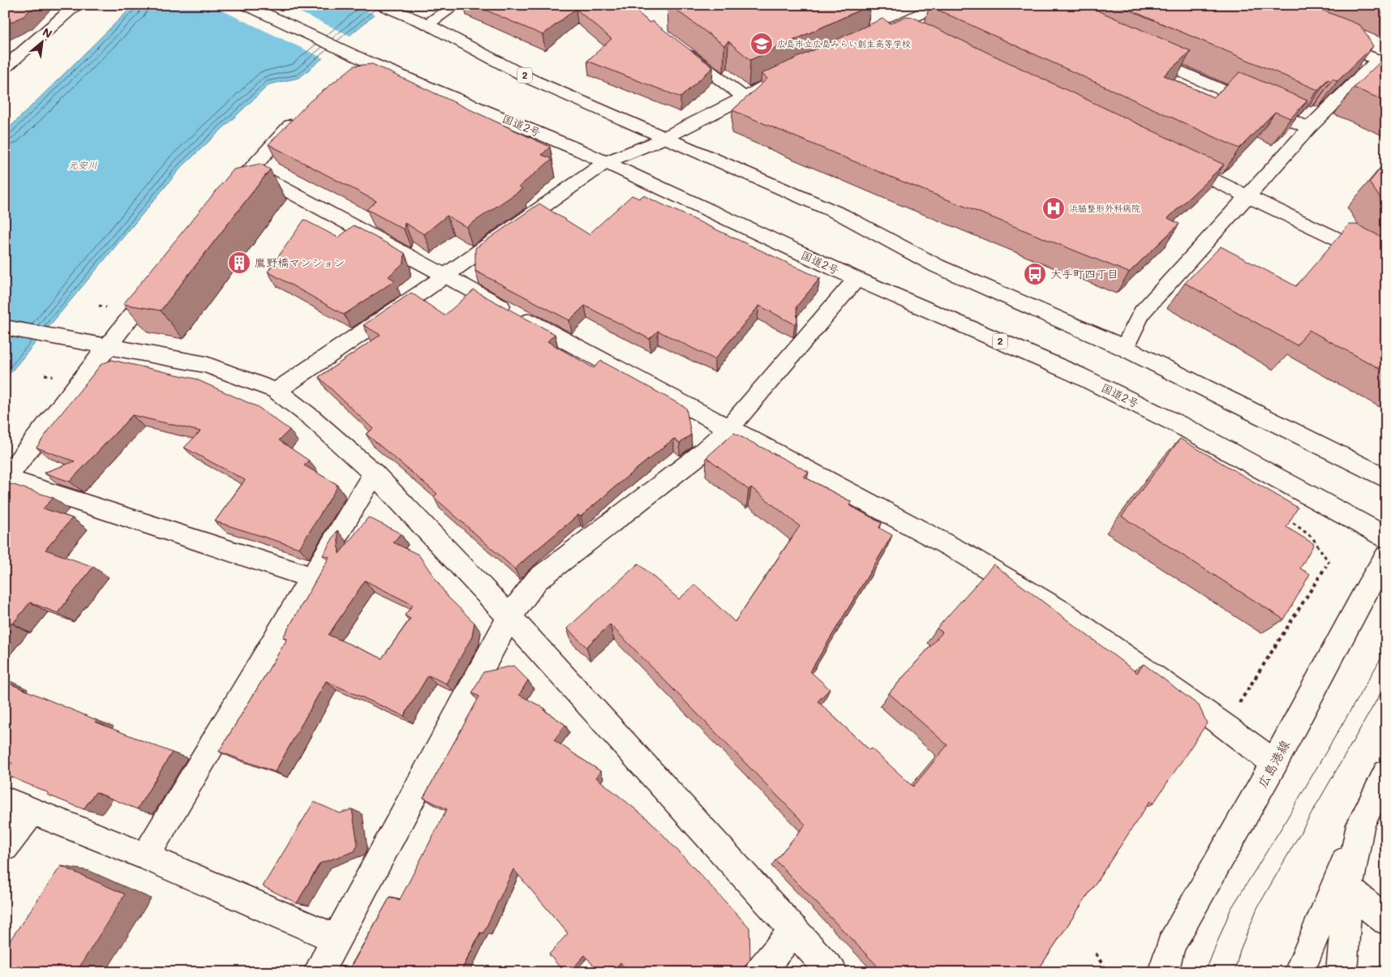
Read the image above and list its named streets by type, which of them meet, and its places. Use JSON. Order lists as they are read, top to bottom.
{
  "streets": {
    "main road": ["2", "国道2号", "広島港線"]
  },
  "water": ["元安川"],
  "places": {
    "school or university": ["広島市立広島みらい創生高等学校"],
    "hospital": ["浜脇整形外科病院"],
    "building": ["鷹野橋マンション"],
    "bus stop": ["大手町四丁目"]
  },
  "north": "top right"
}
